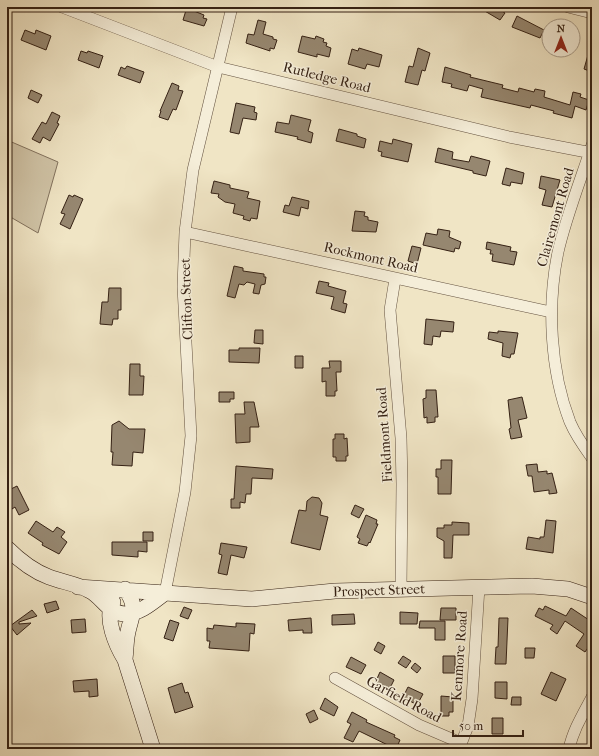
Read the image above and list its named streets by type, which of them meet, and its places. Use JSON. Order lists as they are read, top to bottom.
{
  "streets": {
    "street": [
      "Rutledge Road",
      "Clairemont Road",
      "Rockmont Road",
      "Clifton Street",
      "Fieldmont Road",
      "Prospect Street",
      "Kenmore Road",
      "Garfield Road"
    ]
  },
  "crossings": [
    ["Rutledge Road", "Clairemont Road"],
    ["Rutledge Road", "Clifton Street"],
    ["Clairemont Road", "Rockmont Road"],
    ["Rockmont Road", "Clifton Street"],
    ["Rockmont Road", "Fieldmont Road"],
    ["Clifton Street", "Prospect Street"],
    ["Fieldmont Road", "Prospect Street"],
    ["Prospect Street", "Kenmore Road"],
    ["Kenmore Road", "Garfield Road"]
  ],
  "scale_bar": "50 m",
  "north": "top"
}
